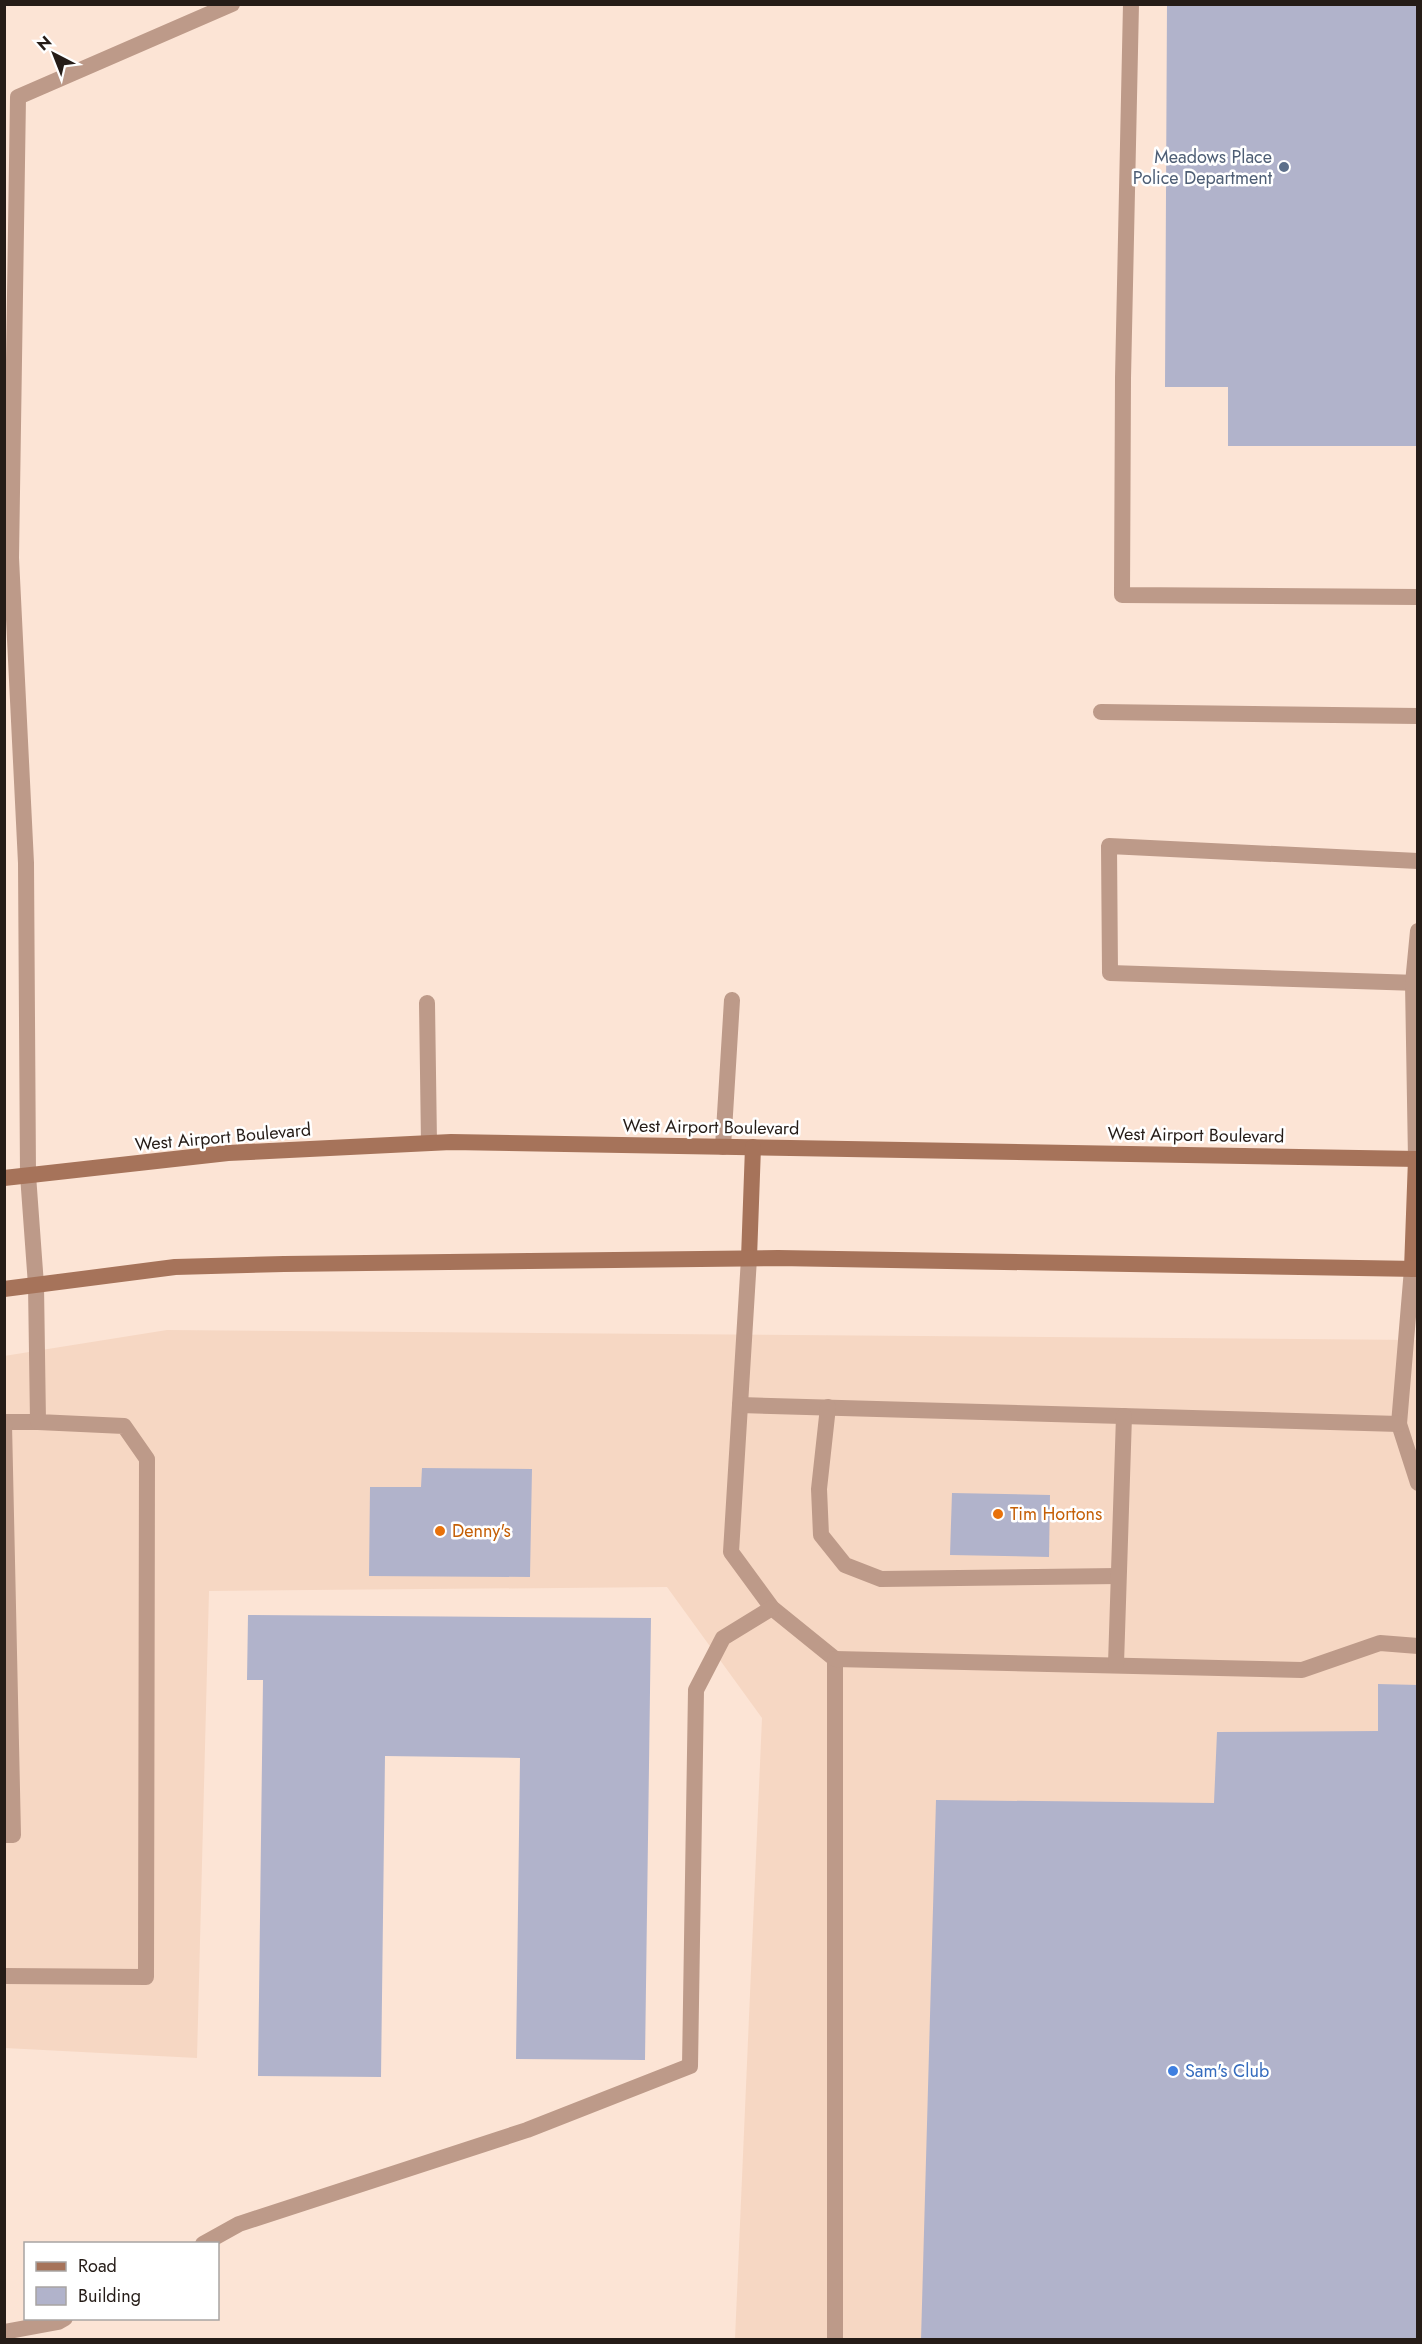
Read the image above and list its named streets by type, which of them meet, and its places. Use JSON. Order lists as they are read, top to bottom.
{
  "streets": {
    "main road": ["West Airport Boulevard"]
  },
  "places": [
    "Meadows Place Police Department",
    "Tim Hortons",
    "Denny's",
    "Sam's Club"
  ],
  "legend": ["Road", "Building"],
  "north": "top left"
}
